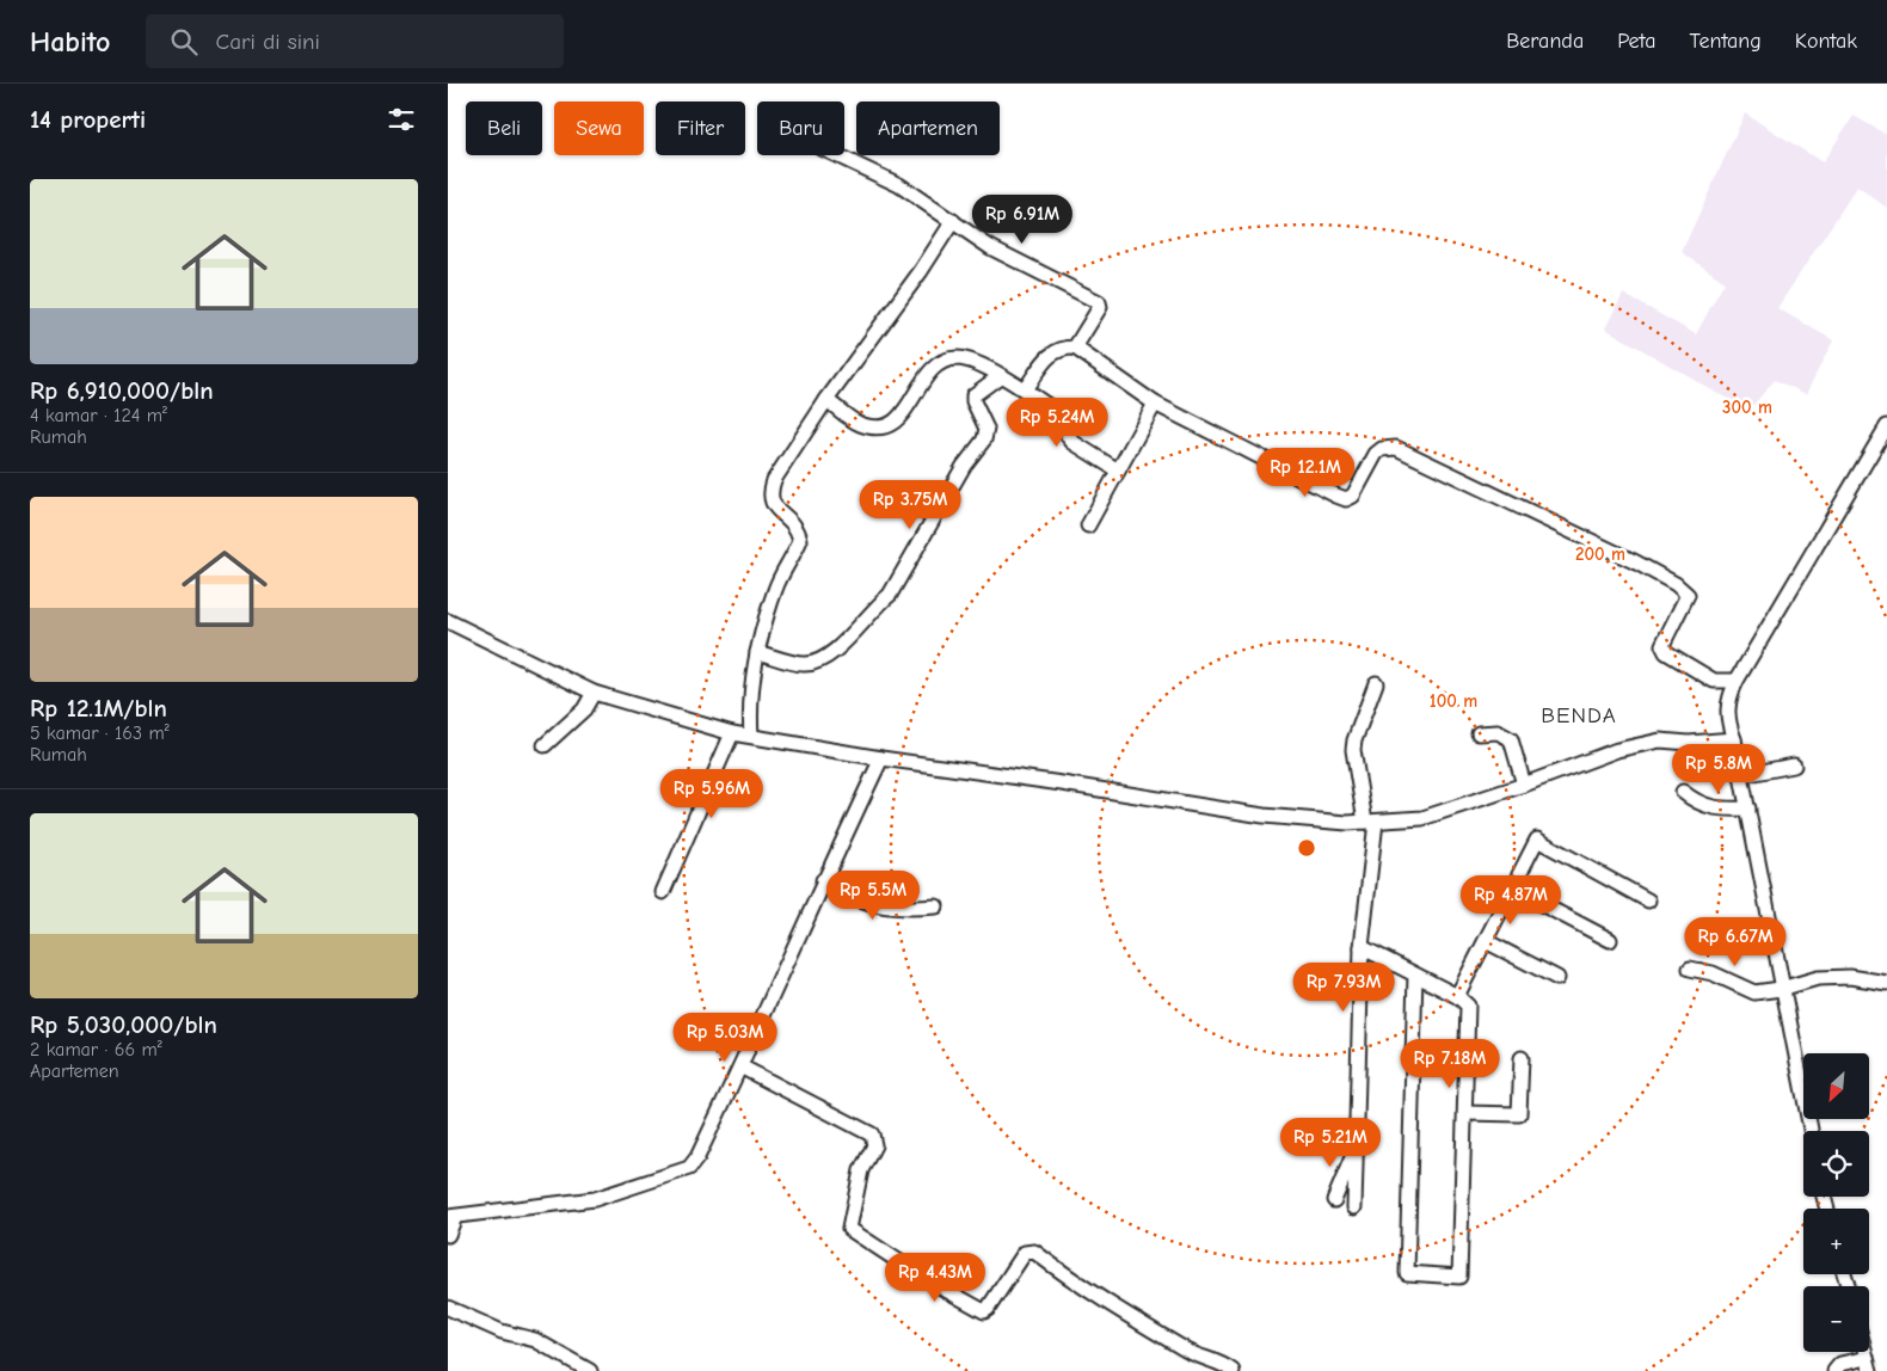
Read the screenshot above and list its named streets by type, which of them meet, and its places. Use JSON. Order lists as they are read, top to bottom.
{
  "districts": ["BENDA"],
  "north": "bottom left",
  "page": {
    "header": "Habito",
    "search": "Cari di sini",
    "nav": [
      "Beranda",
      "Peta",
      "Tentang",
      "Kontak"
    ],
    "heading": "14 properti",
    "chip": [
      "Beli",
      "Sewa",
      "Filter",
      "Baru",
      "Apartemen"
    ],
    "list": [
      {
        "name": "Rp 6,910,000/bln",
        "note": "4 kamar · 124 m² · Rumah"
      },
      {
        "name": "Rp 12.1M/bln",
        "note": "5 kamar · 163 m² · Rumah"
      },
      {
        "name": "Rp 5,030,000/bln",
        "note": "2 kamar · 66 m² · Apartemen"
      }
    ],
    "price": [
      "Rp 6.91M",
      "Rp 5.24M",
      "Rp 12.1M",
      "Rp 3.75M",
      "Rp 5.8M",
      "Rp 5.96M",
      "Rp 5.5M",
      "Rp 4.87M",
      "Rp 6.67M",
      "Rp 7.93M",
      "Rp 5.03M",
      "Rp 7.18M",
      "Rp 5.21M",
      "Rp 4.43M"
    ],
    "map_buttons": ["+", "−"]
  },
  "rings": ["300 m", "200 m", "100 m"]
}
